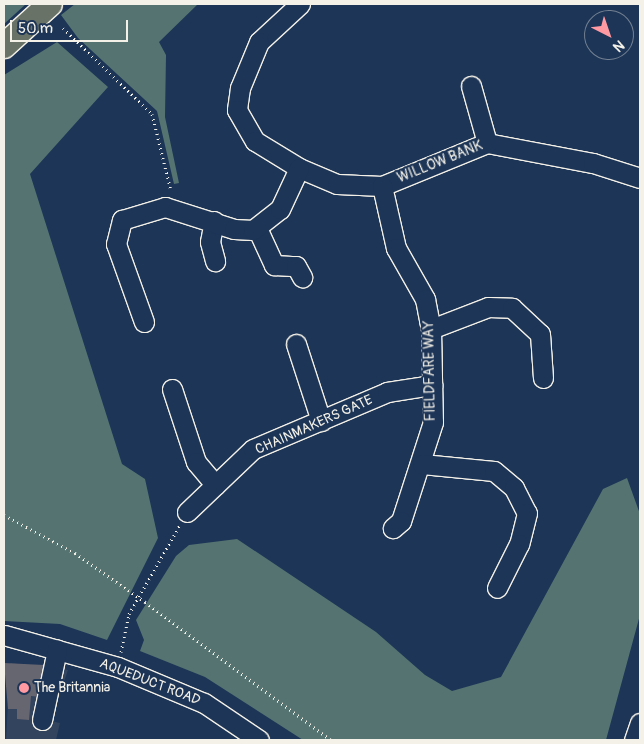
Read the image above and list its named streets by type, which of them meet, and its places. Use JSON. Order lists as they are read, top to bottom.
{
  "streets": {
    "street": [
      "WILLOW BANK",
      "FIELDFARE WAY",
      "CHAINMAKERS GATE",
      "AQUEDUCT ROAD"
    ]
  },
  "crossings": [
    ["WILLOW BANK", "FIELDFARE WAY"],
    ["FIELDFARE WAY", "CHAINMAKERS GATE"]
  ],
  "places": ["The Britannia"],
  "scale_bar": "50 m",
  "north": "bottom right"
}
